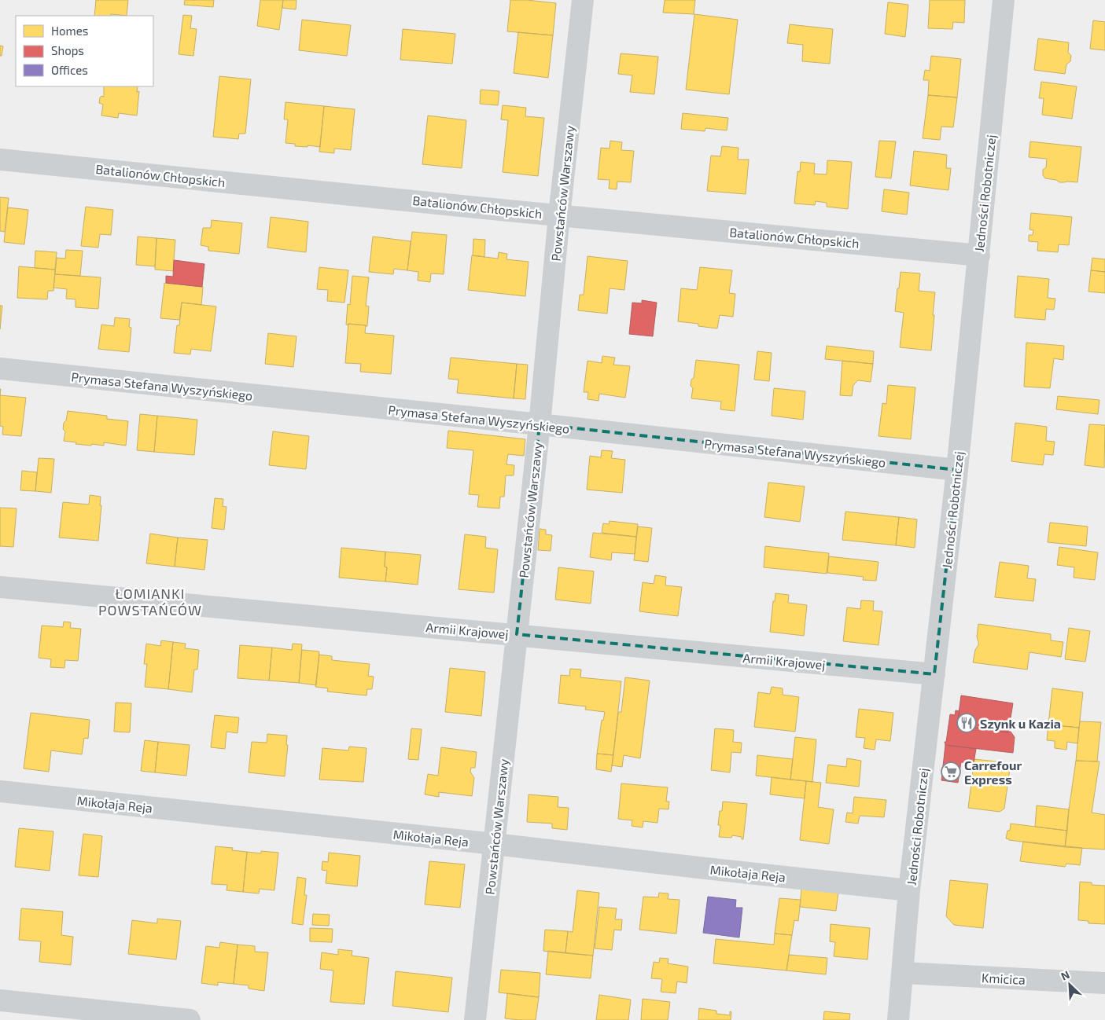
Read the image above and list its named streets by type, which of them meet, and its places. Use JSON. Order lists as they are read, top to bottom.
{
  "streets": {
    "street": [
      "Batalionów Chłopskich",
      "Powstańców Warszawy",
      "Jedności Robotniczej",
      "Prymasa Stefana Wyszyńskiego",
      "Armii Krajowej",
      "Mikołaja Reja",
      "Kmicica"
    ]
  },
  "crossings": [
    ["Batalionów Chłopskich", "Powstańców Warszawy"],
    ["Batalionów Chłopskich", "Jedności Robotniczej"],
    ["Powstańców Warszawy", "Prymasa Stefana Wyszyńskiego"],
    ["Powstańców Warszawy", "Armii Krajowej"],
    ["Powstańców Warszawy", "Mikołaja Reja"],
    ["Jedności Robotniczej", "Prymasa Stefana Wyszyńskiego"],
    ["Jedności Robotniczej", "Armii Krajowej"],
    ["Jedności Robotniczej", "Mikołaja Reja"],
    ["Jedności Robotniczej", "Kmicica"]
  ],
  "districts": ["ŁOMIANKI POWSTAŃCÓW"],
  "places": {
    "restaurant": ["Szynk u Kazia"],
    "supermarket": ["Carrefour Express"]
  },
  "legend": ["Homes", "Shops", "Offices"],
  "north": "top left"
}
